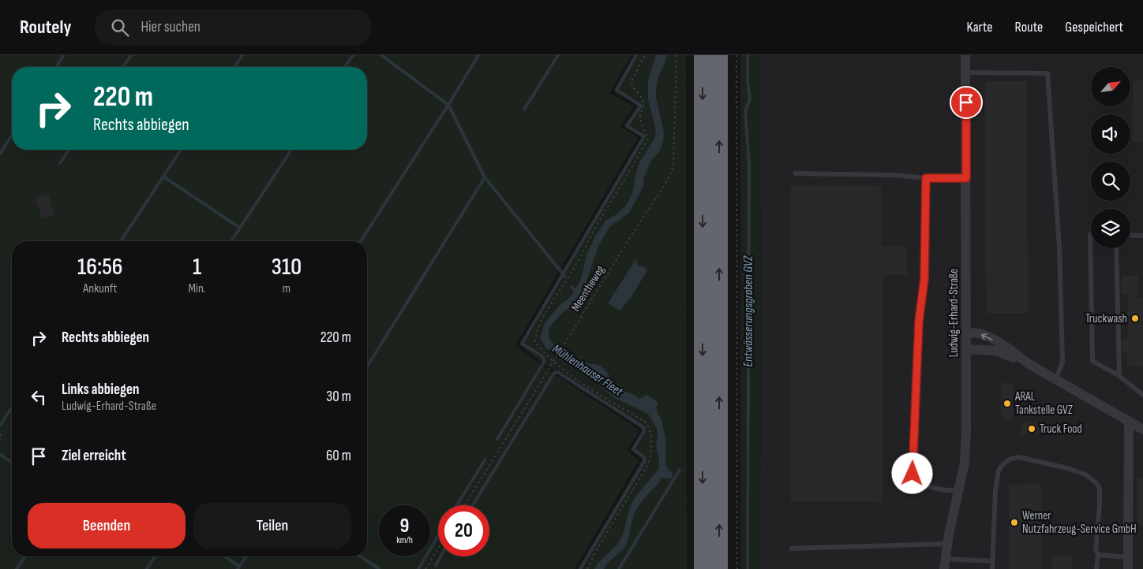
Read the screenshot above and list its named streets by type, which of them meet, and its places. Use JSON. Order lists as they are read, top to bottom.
{
  "streets": {
    "street": ["Ludwig-Erhard-Straße"],
    "path": ["Meentheweg"]
  },
  "water": ["Entwässerungsgraben GVZ", "Mühlenhauser Fleet"],
  "places": [
    "Truckwash",
    "ARAL Tankstelle GVZ",
    "Truck Food",
    "Werner Nutzfahrzeug-Service GmbH"
  ],
  "north": "top right",
  "page": {
    "header": "Routely",
    "search": "Hier suchen",
    "nav": ["Karte", "Route", "Gespeichert"],
    "turn": ["220 m", "Rechts abbiegen"],
    "eta": [
      "16:56",
      "Ankunft",
      "1",
      "Min.",
      "310",
      "m"
    ],
    "list": [
      {
        "name": "Rechts abbiegen",
        "value": "220 m"
      },
      {
        "name": "Links abbiegen",
        "note": "Ludwig-Erhard-Straße",
        "value": "30 m"
      },
      {
        "name": "Ziel erreicht",
        "value": "60 m"
      }
    ],
    "buttons": ["Beenden", "Teilen"],
    "speed": "9 km/h",
    "limit": "20"
  }
}
